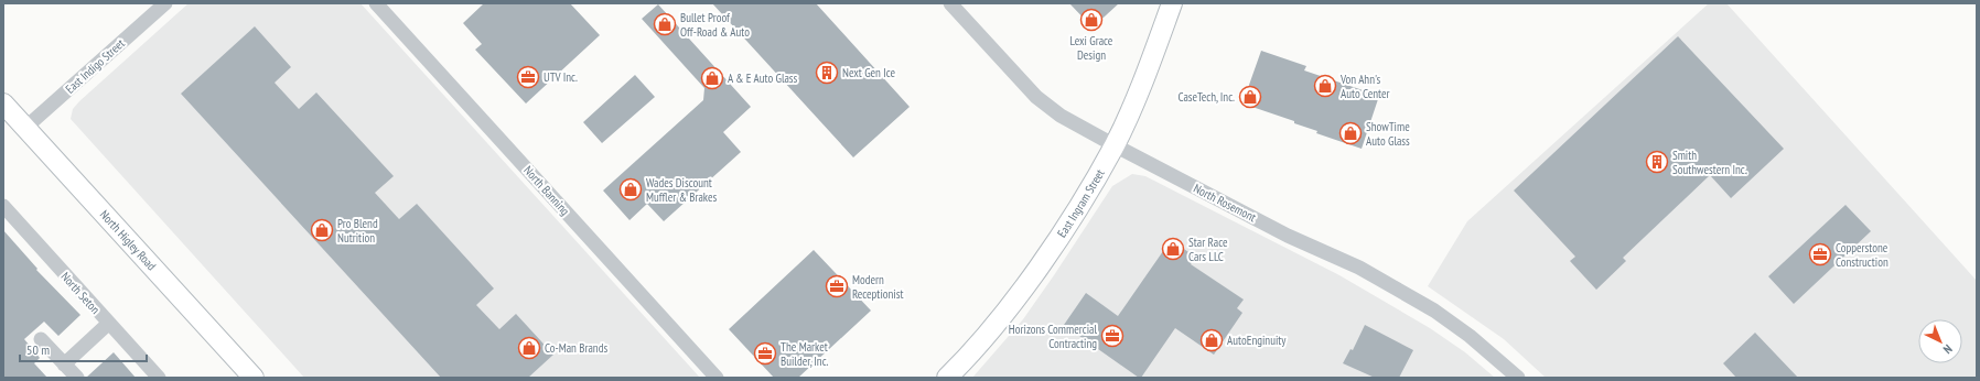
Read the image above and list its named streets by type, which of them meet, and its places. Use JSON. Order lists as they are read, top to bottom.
{
  "streets": {
    "street": [
      "East Indigo Street",
      "North Banning",
      "East Ingram Street",
      "North Rosemont",
      "North Higley Road",
      "North Seton"
    ]
  },
  "crossings": [
    ["East Indigo Street", "North Higley Road"],
    ["East Ingram Street", "North Rosemont"]
  ],
  "places": {
    "shop": [
      "Lexi Grace Design",
      "Bullet Proof Off-Road & Auto",
      "A & E Auto Glass",
      "Von Ahn's Auto Center",
      "CaseTech, Inc.",
      "ShowTime Auto Glass",
      "Wades Discount Muffler & Brakes",
      "Pro Blend Nutrition",
      "Star Race Cars LLC",
      "AutoEnginuity",
      "Co-Man Brands"
    ],
    "building": ["Next Gen Ice", "Smith Southwestern Inc."],
    "office": [
      "UTV Inc.",
      "Copperstone Construction",
      "Modern Receptionist",
      "Horizons Commercial Contracting",
      "The Market Builder, Inc."
    ]
  },
  "scale_bar": "50 m",
  "north": "bottom right"
}
